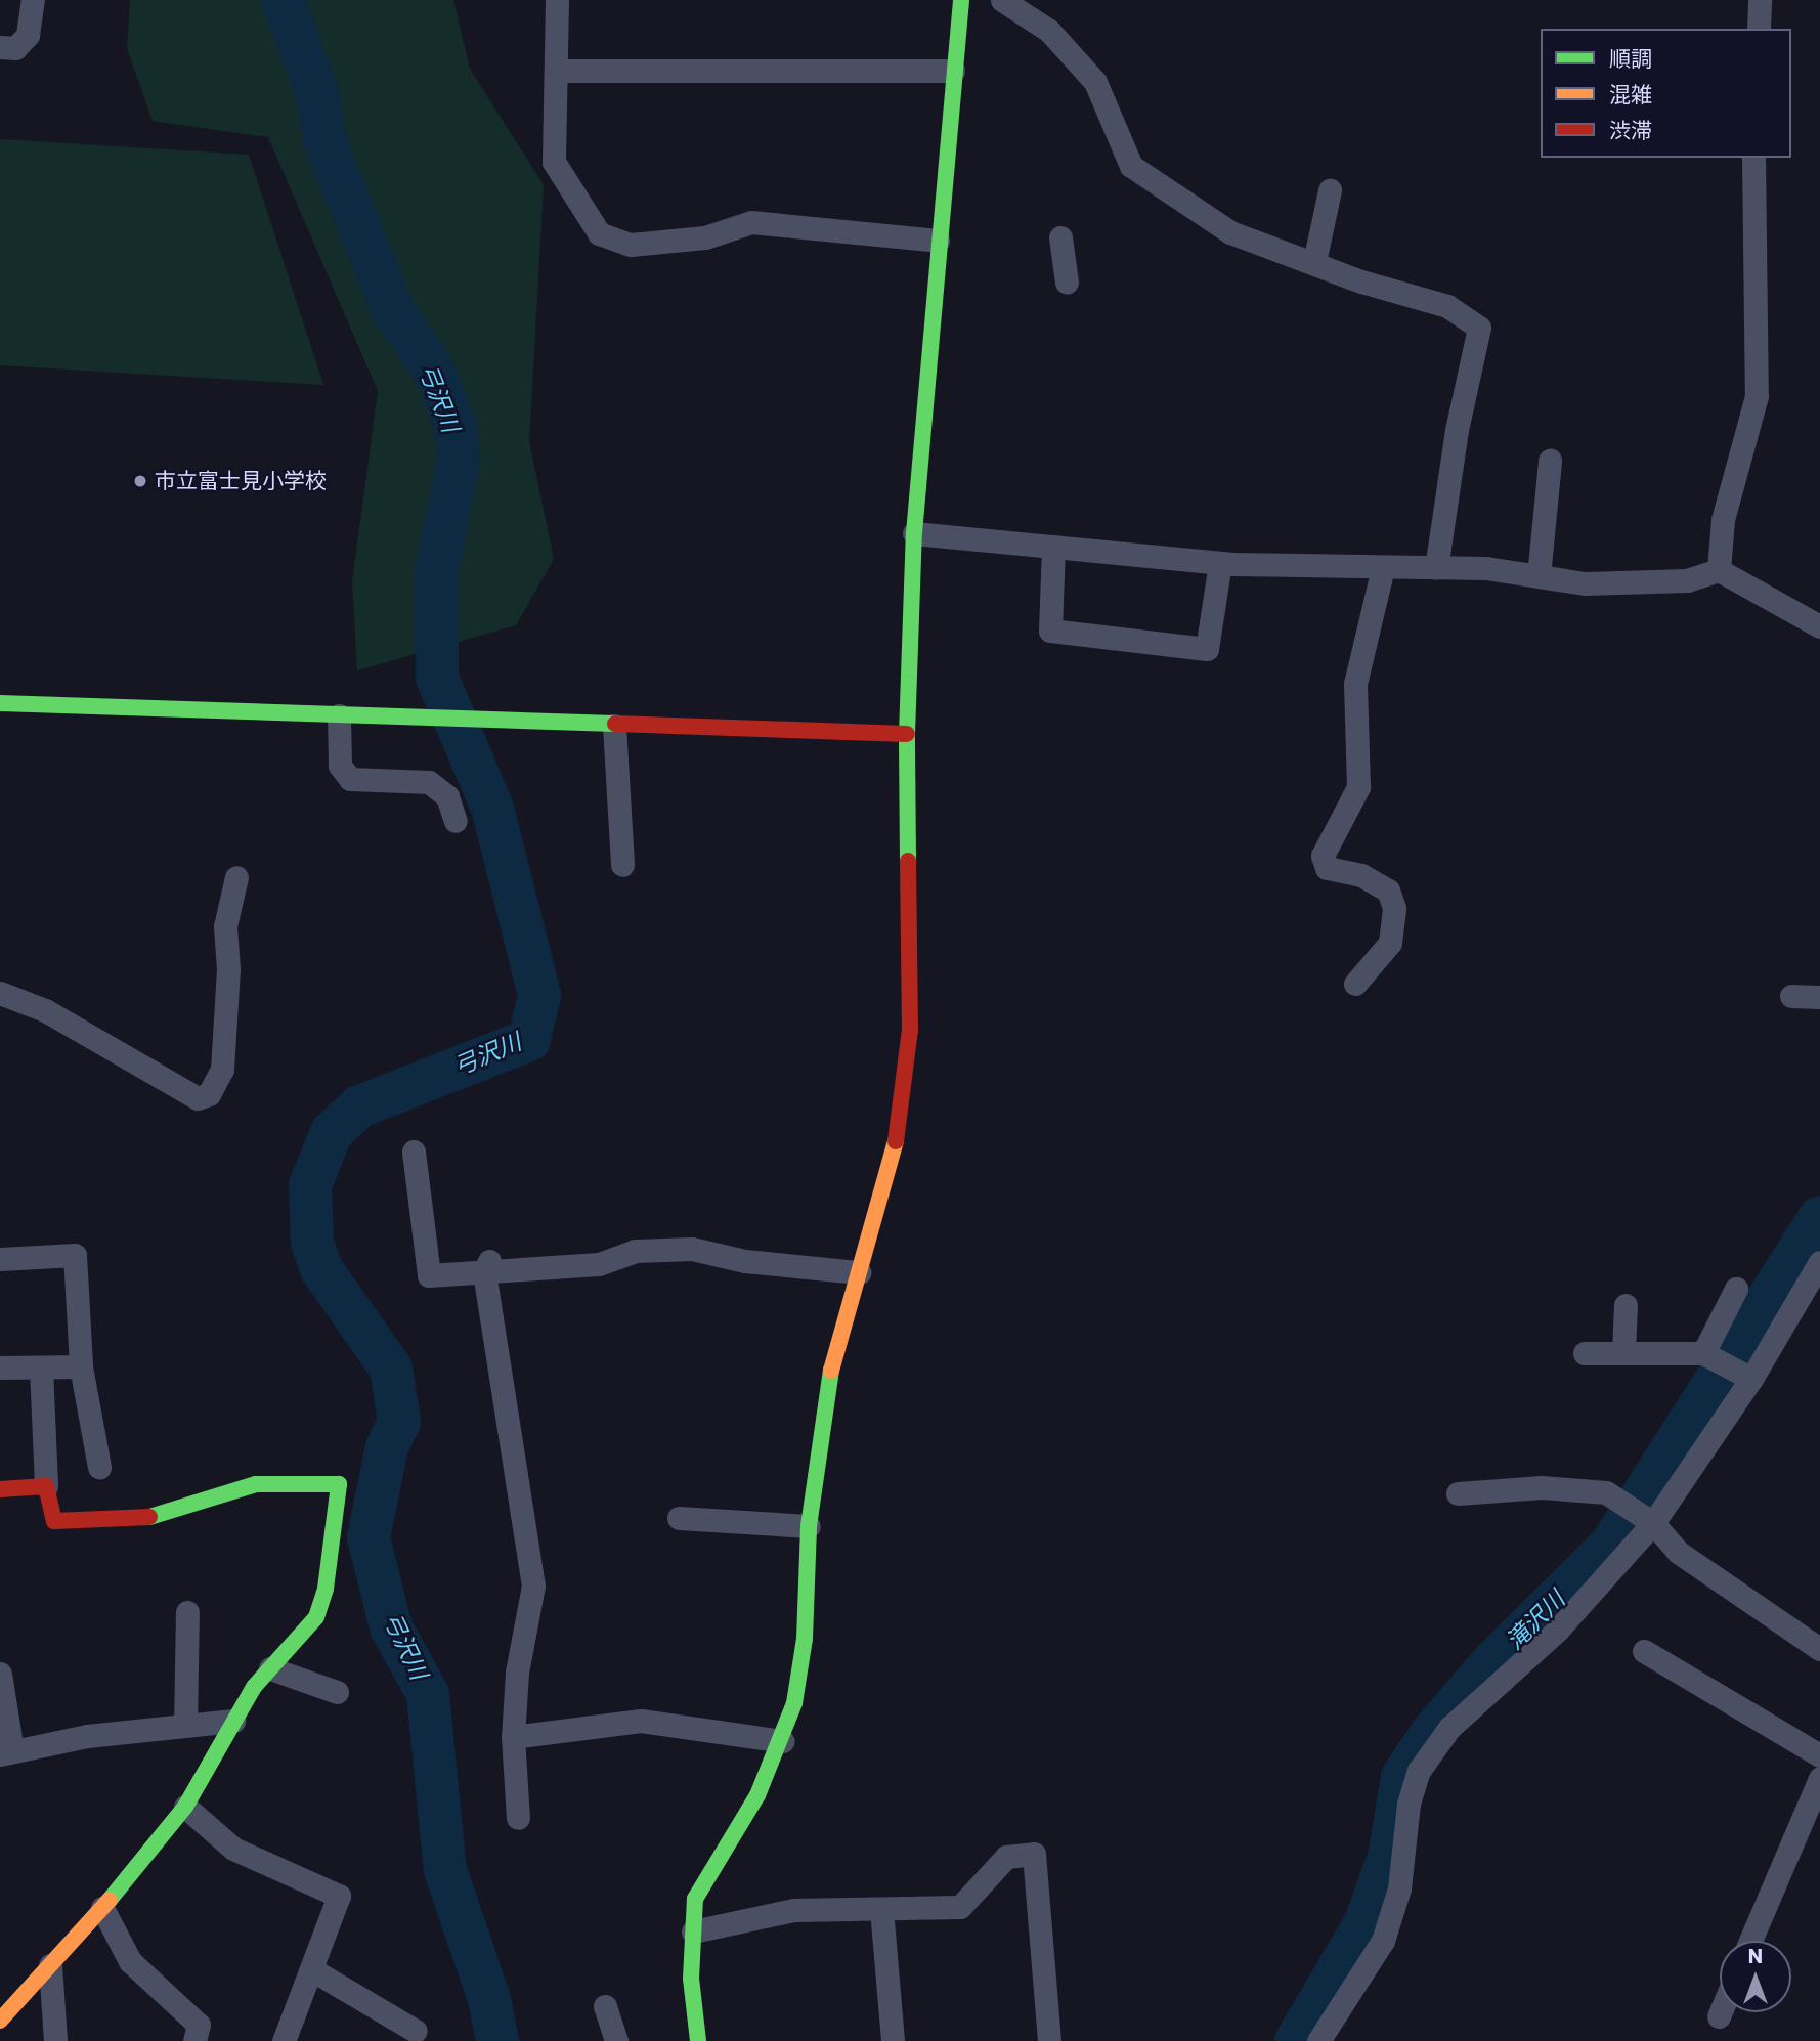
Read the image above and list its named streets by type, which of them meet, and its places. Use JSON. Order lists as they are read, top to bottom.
{
  "water": ["弓沢川", "滝沢川"],
  "places": ["市立富士見小学校"],
  "legend": ["順調", "混雑", "渋滞"],
  "north": "top"
}
